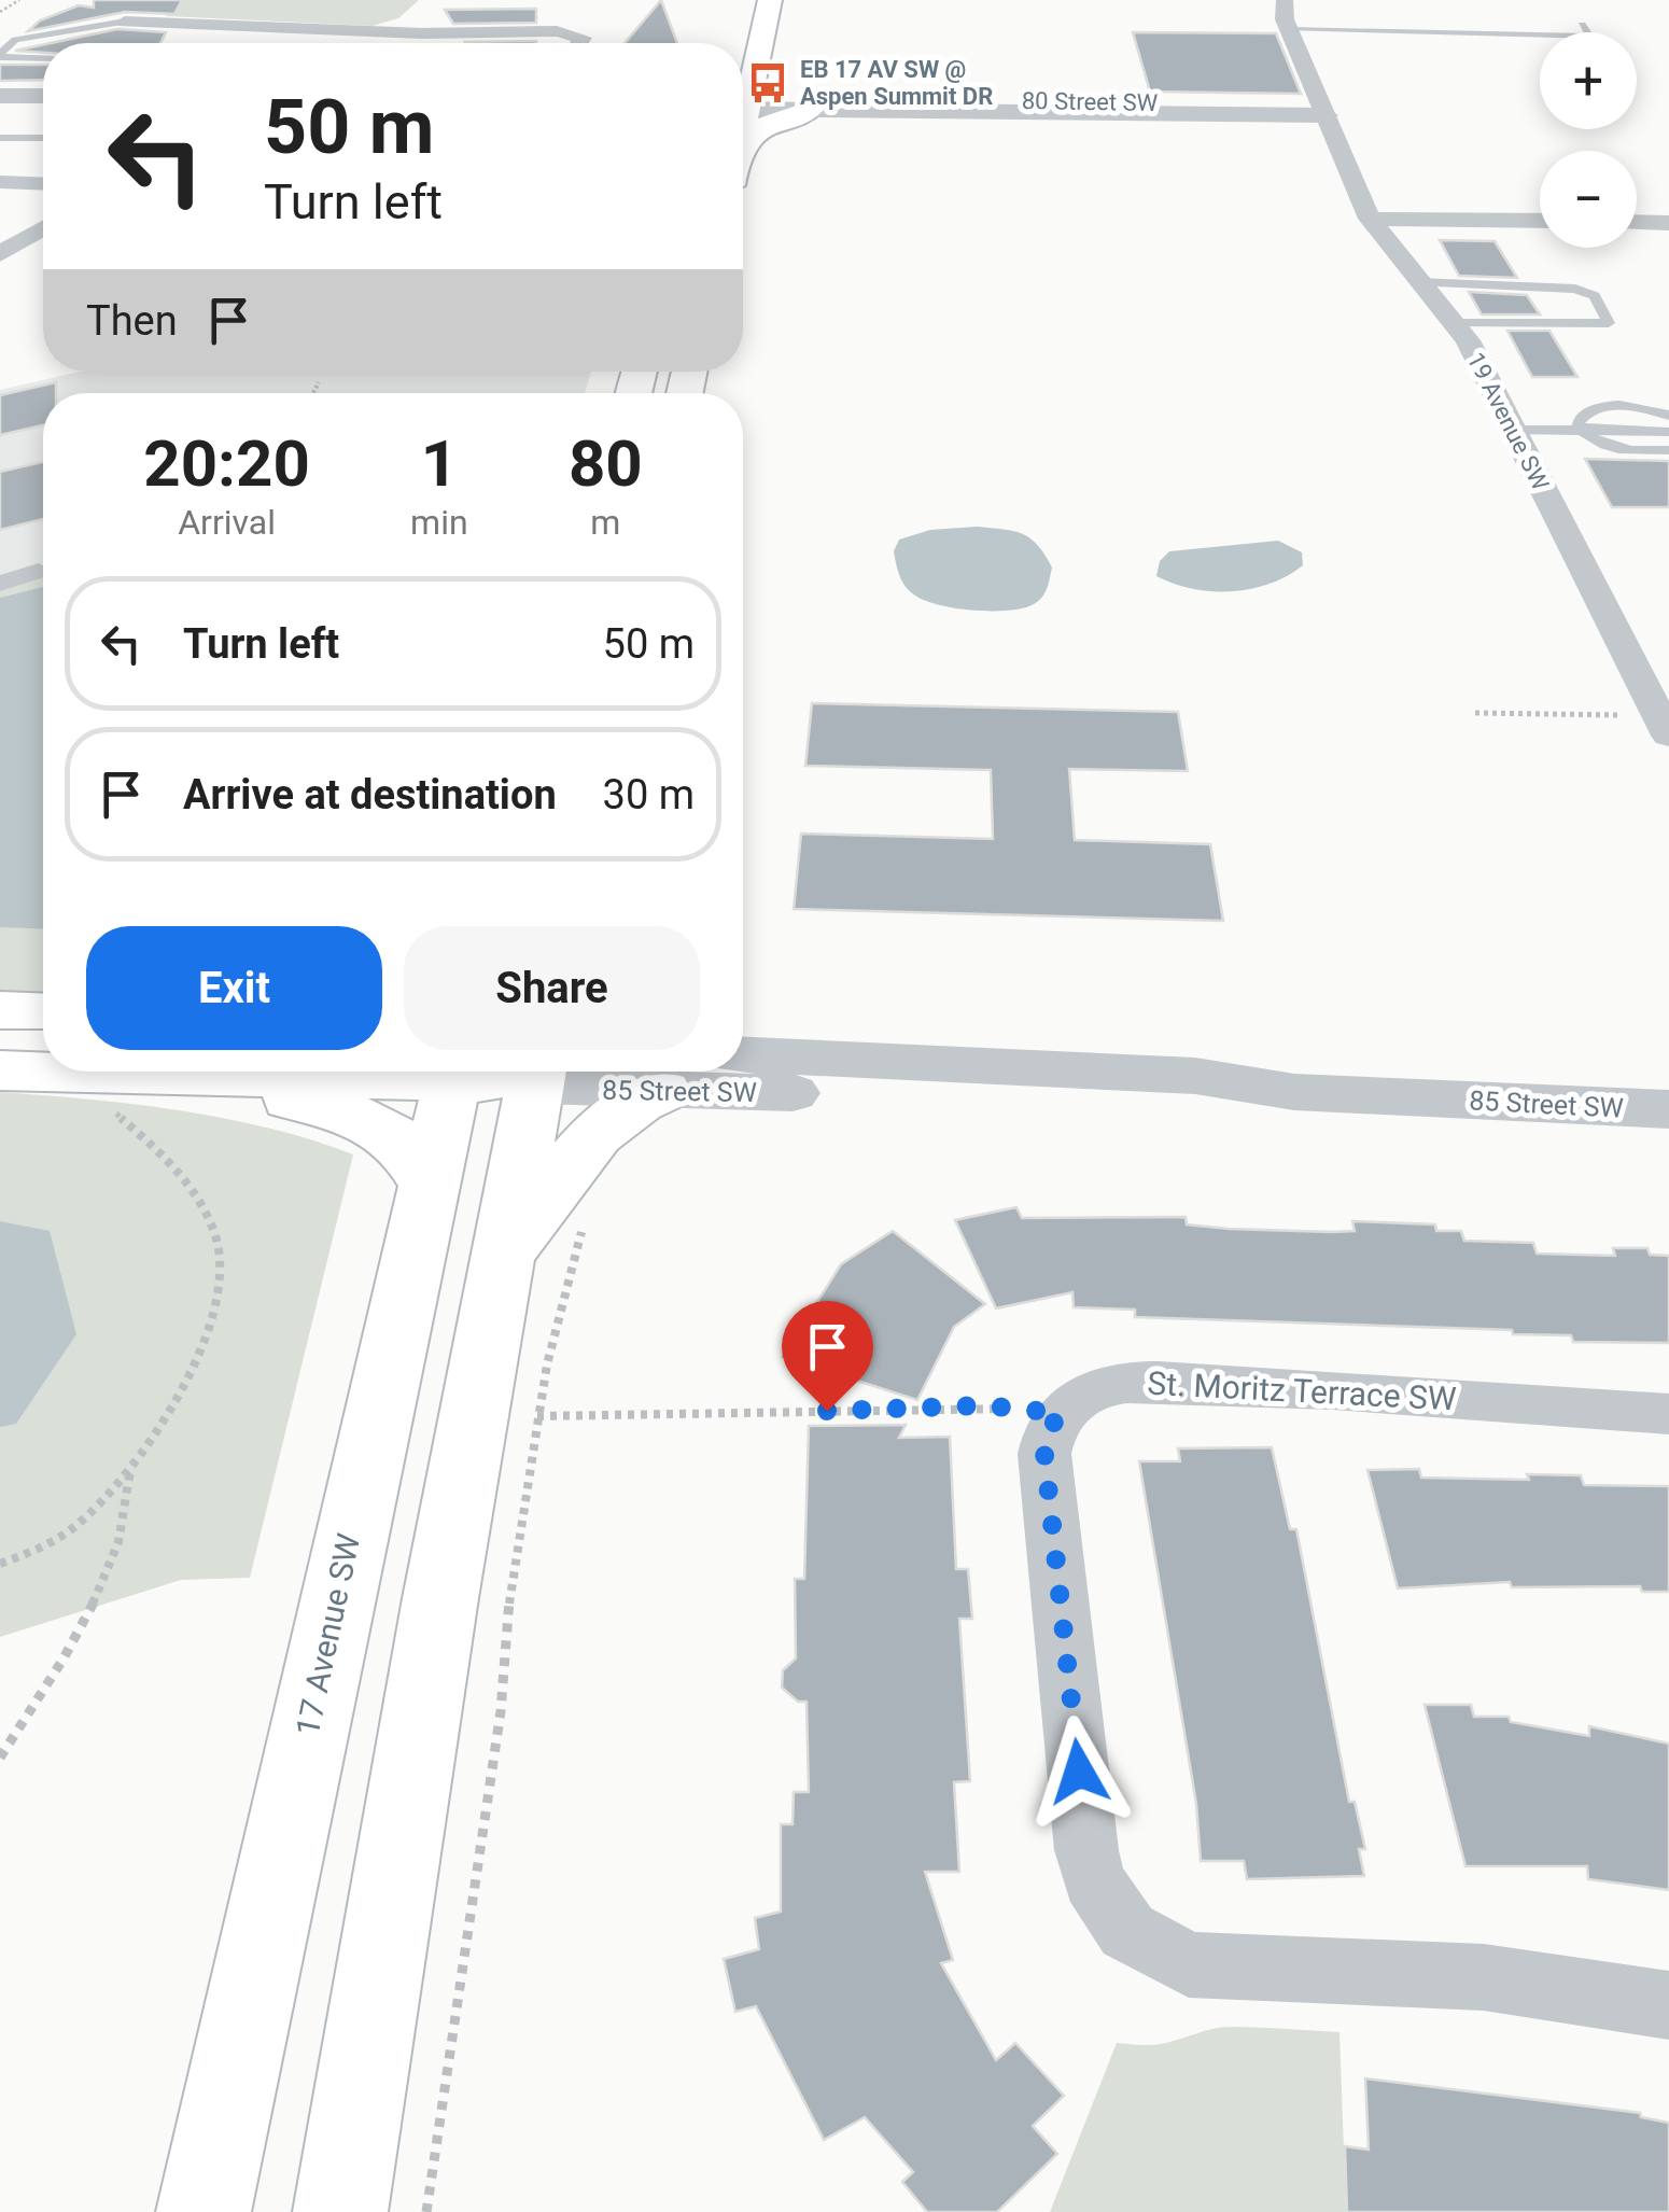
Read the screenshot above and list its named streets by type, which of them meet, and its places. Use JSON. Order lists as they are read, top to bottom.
{
  "streets": {
    "main road": ["85 Street SW", "17 Avenue SW"],
    "street": ["80 Street SW", "19 Avenue SW", "St. Moritz Terrace SW"]
  },
  "crossings": [
    ["80 Street SW", "19 Avenue SW"]
  ],
  "places": {
    "bus stop": ["EB 17 AV SW @ Aspen Summit DR"]
  },
  "page": {
    "map_buttons": ["+", "−"],
    "turn": ["50 m", "Turn left"],
    "then": "Then",
    "eta": [
      "20:20",
      "Arrival",
      "1",
      "min",
      "80",
      "m"
    ],
    "list": [
      {
        "name": "Turn left",
        "value": "50 m"
      },
      {
        "name": "Arrive at destination",
        "value": "30 m"
      }
    ],
    "buttons": ["Exit", "Share"]
  }
}
